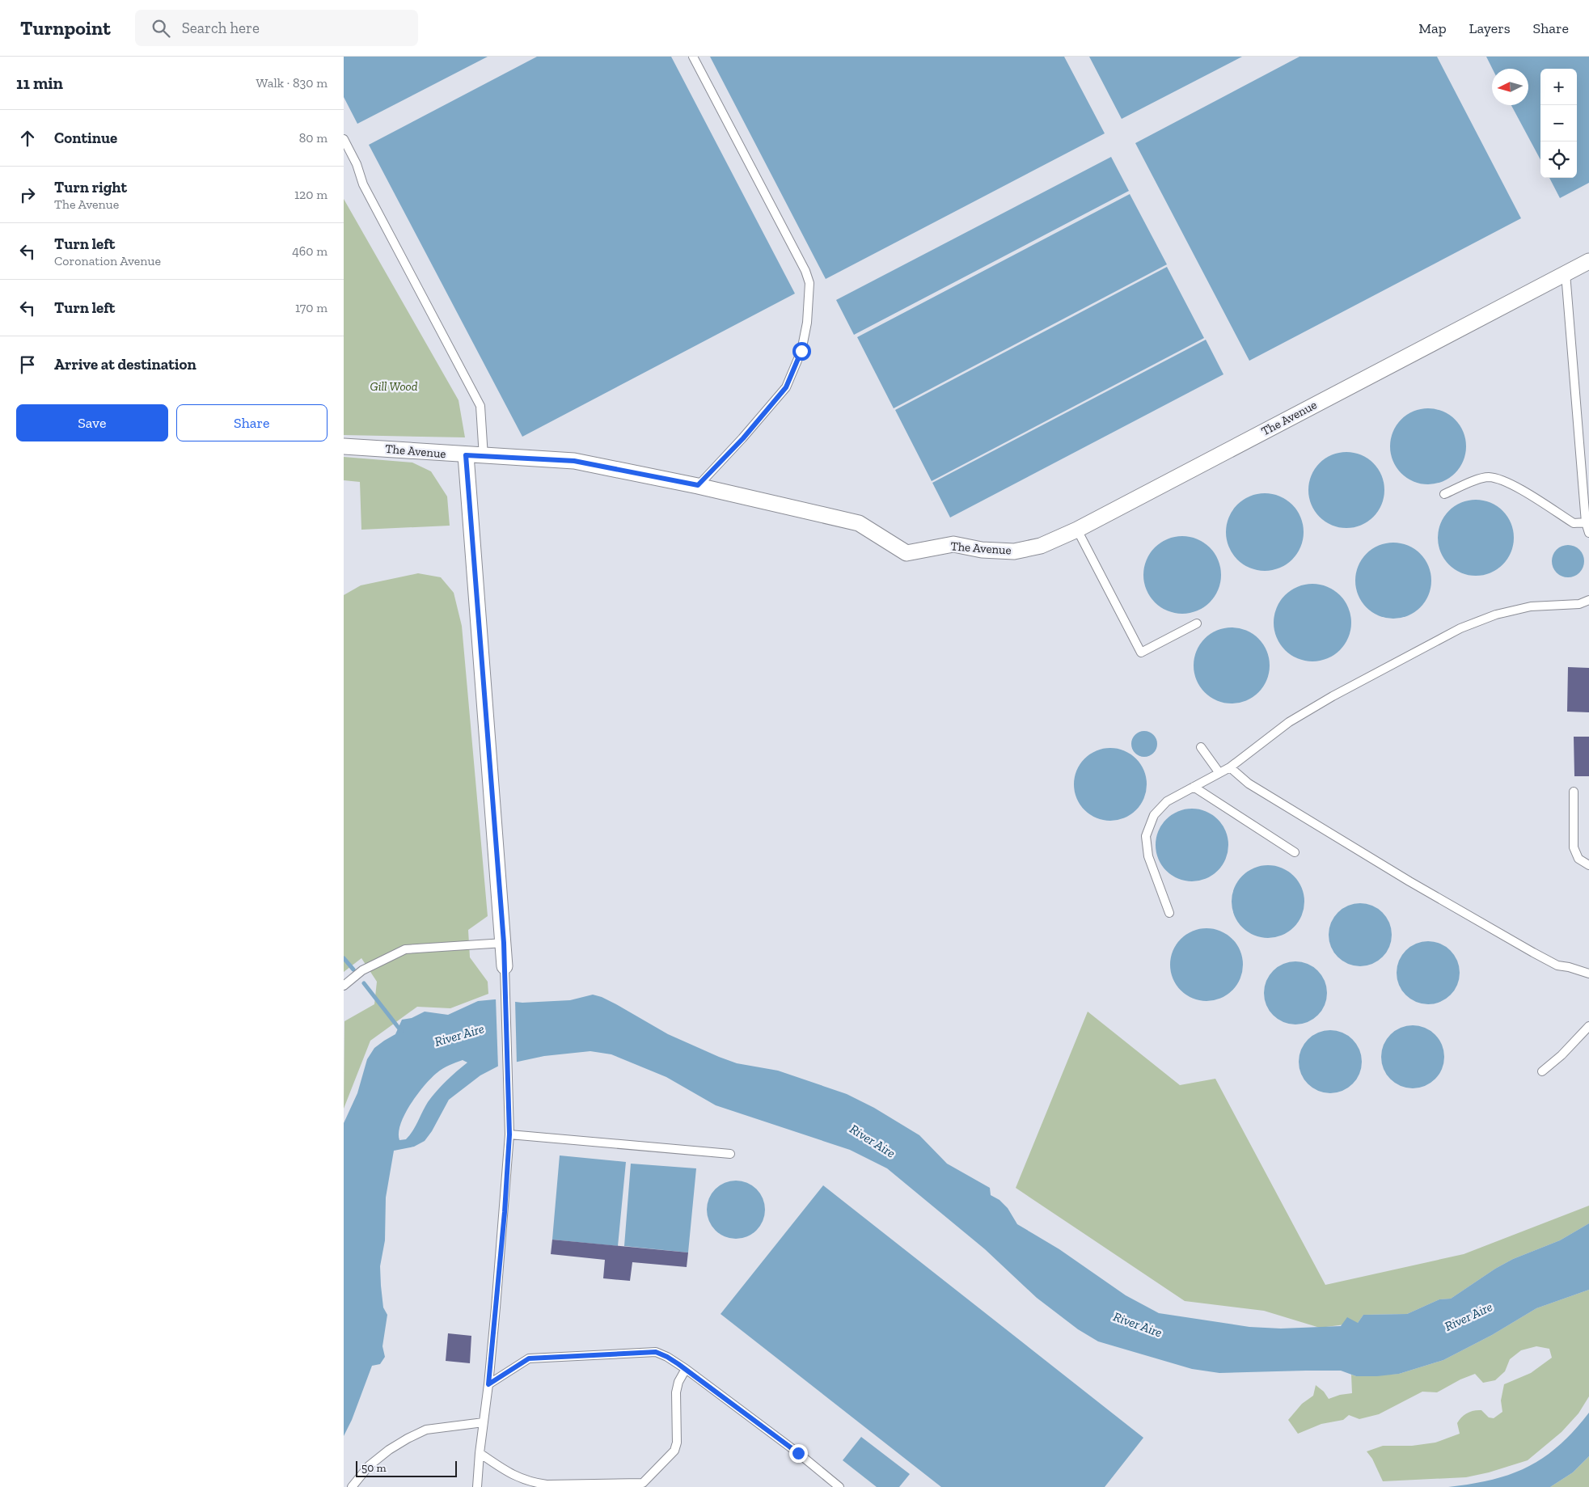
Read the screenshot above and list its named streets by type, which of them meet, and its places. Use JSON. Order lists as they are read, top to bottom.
{
  "streets": {
    "street": ["The Avenue"]
  },
  "water": ["River Aire"],
  "parks": ["Gill Wood"],
  "scale_bar": "50 m",
  "north": "left",
  "page": {
    "header": "Turnpoint",
    "search": "Search here",
    "nav": ["Map", "Layers", "Share"],
    "heading": ["11 min", "Walk · 830 m"],
    "map_buttons": ["+", "−"],
    "list": [
      ["Continue", "80 m"],
      ["Turn right", "The Avenue", "120 m"],
      ["Turn left", "Coronation Avenue", "460 m"],
      ["Turn left", "170 m"],
      "Arrive at destination"
    ],
    "buttons": ["Save", "Share"],
    "scale": "50 m"
  }
}
